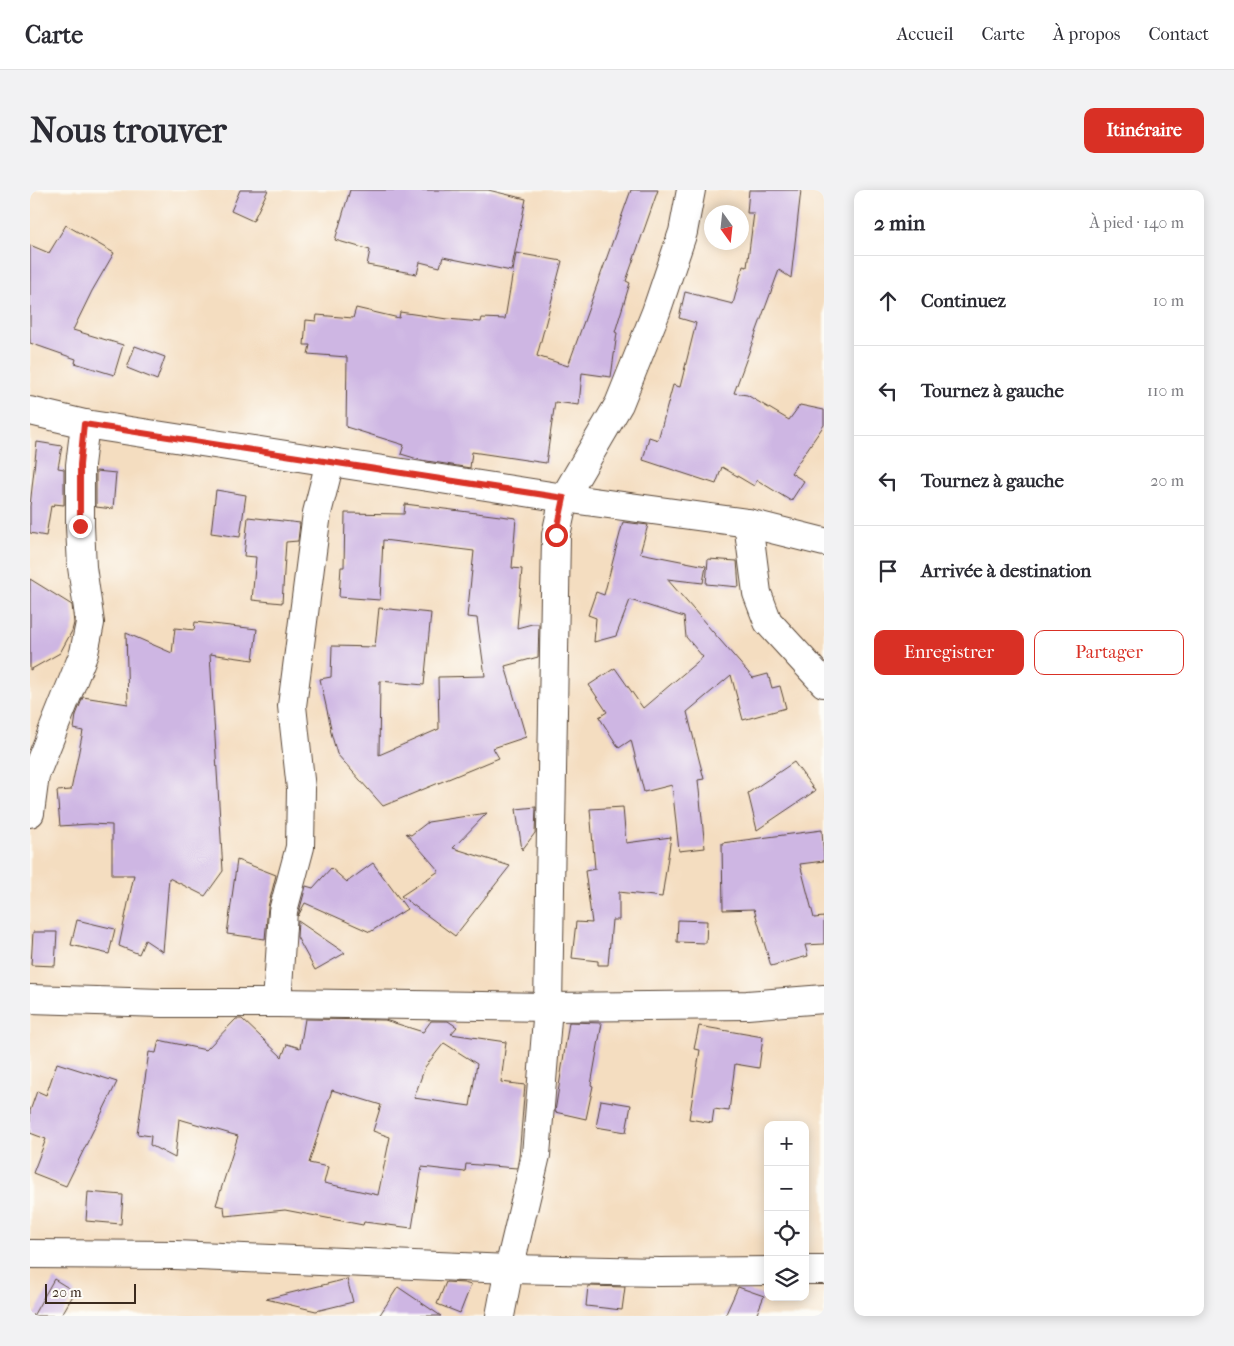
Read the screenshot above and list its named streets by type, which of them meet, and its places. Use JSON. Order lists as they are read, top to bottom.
{
  "scale_bar": "20 m",
  "north": "bottom",
  "page": {
    "header": "Carte",
    "nav": [
      "Accueil",
      "Carte",
      "À propos",
      "Contact"
    ],
    "buttons": [
      "Itinéraire",
      ["Enregistrer", "Partager"]
    ],
    "title": "Nous trouver",
    "heading": ["2 min", "À pied · 140 m"],
    "list": [
      ["Continuez", "10 m"],
      ["Tournez à gauche", "110 m"],
      ["Tournez à gauche", "20 m"],
      "Arrivée à destination"
    ],
    "map_buttons": ["+", "−"],
    "scale": "20 m"
  }
}
